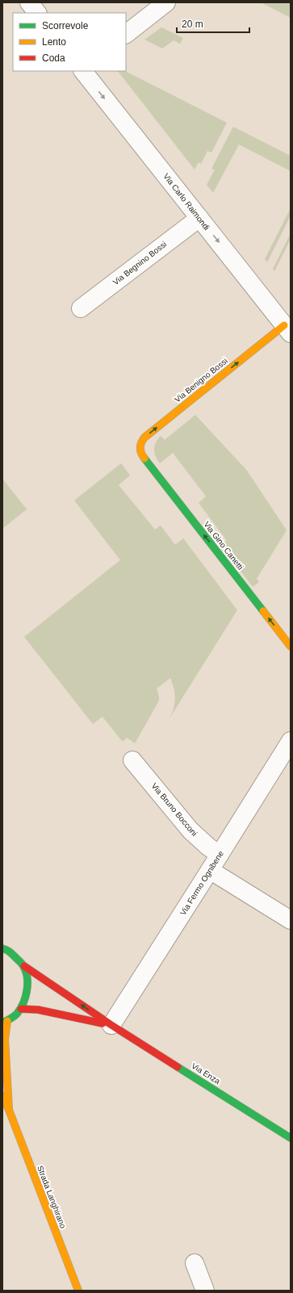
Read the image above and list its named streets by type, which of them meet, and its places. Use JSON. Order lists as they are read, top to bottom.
{
  "streets": {
    "street": [
      "Via Carlo Raimondi",
      "Via Begnino Bossi",
      "Via Benigno Bossi",
      "Via Gino Canetti",
      "Via Bruno Bocconi",
      "Via Fermo Ognibene",
      "Via Enza",
      "Strada Langhirano"
    ]
  },
  "crossings": [
    ["Via Carlo Raimondi", "Via Begnino Bossi"],
    ["Via Carlo Raimondi", "Via Benigno Bossi"],
    ["Via Benigno Bossi", "Via Gino Canetti"],
    ["Via Bruno Bocconi", "Via Fermo Ognibene"],
    ["Via Fermo Ognibene", "Via Enza"],
    ["Via Enza", "Strada Langhirano"]
  ],
  "one_way": ["Via Carlo Raimondi", "Via Benigno Bossi", "Via Gino Canetti"],
  "legend": ["Scorrevole", "Lento", "Coda"],
  "scale_bar": "20 m"
}
